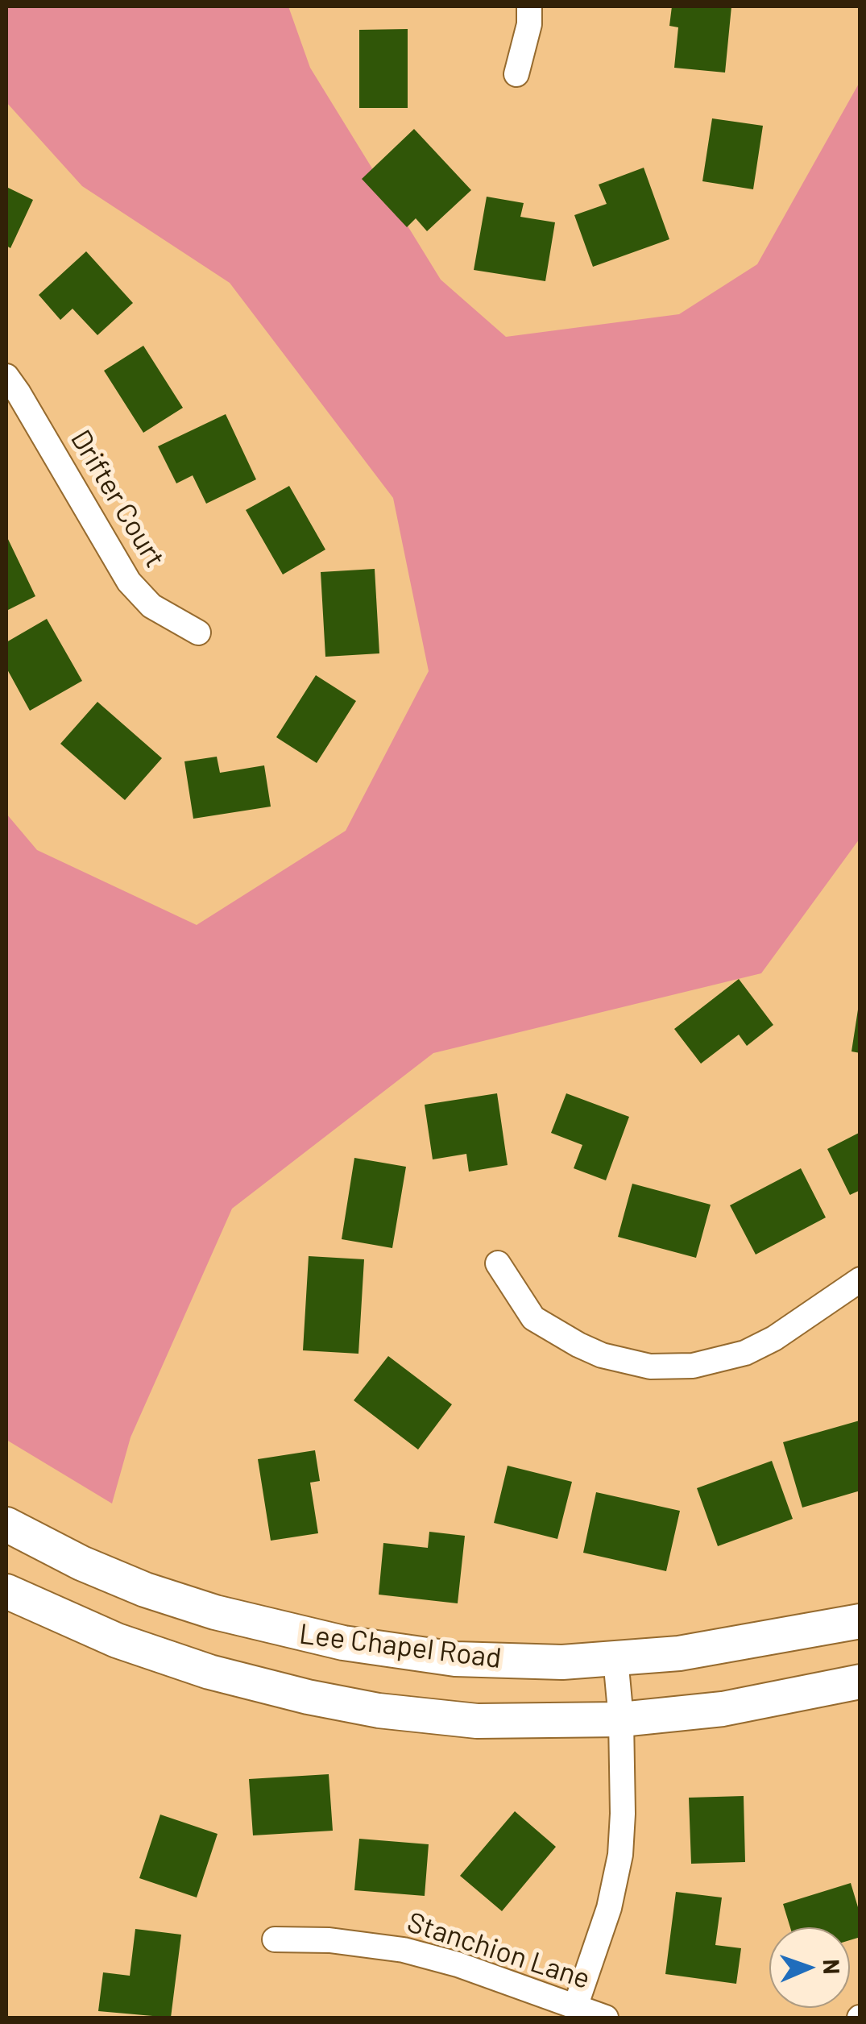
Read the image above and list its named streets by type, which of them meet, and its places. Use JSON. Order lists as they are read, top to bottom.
{
  "streets": {
    "main road": ["Lee Chapel Road"],
    "street": ["Drifter Court", "Stanchion Lane"]
  },
  "north": "right"
}
